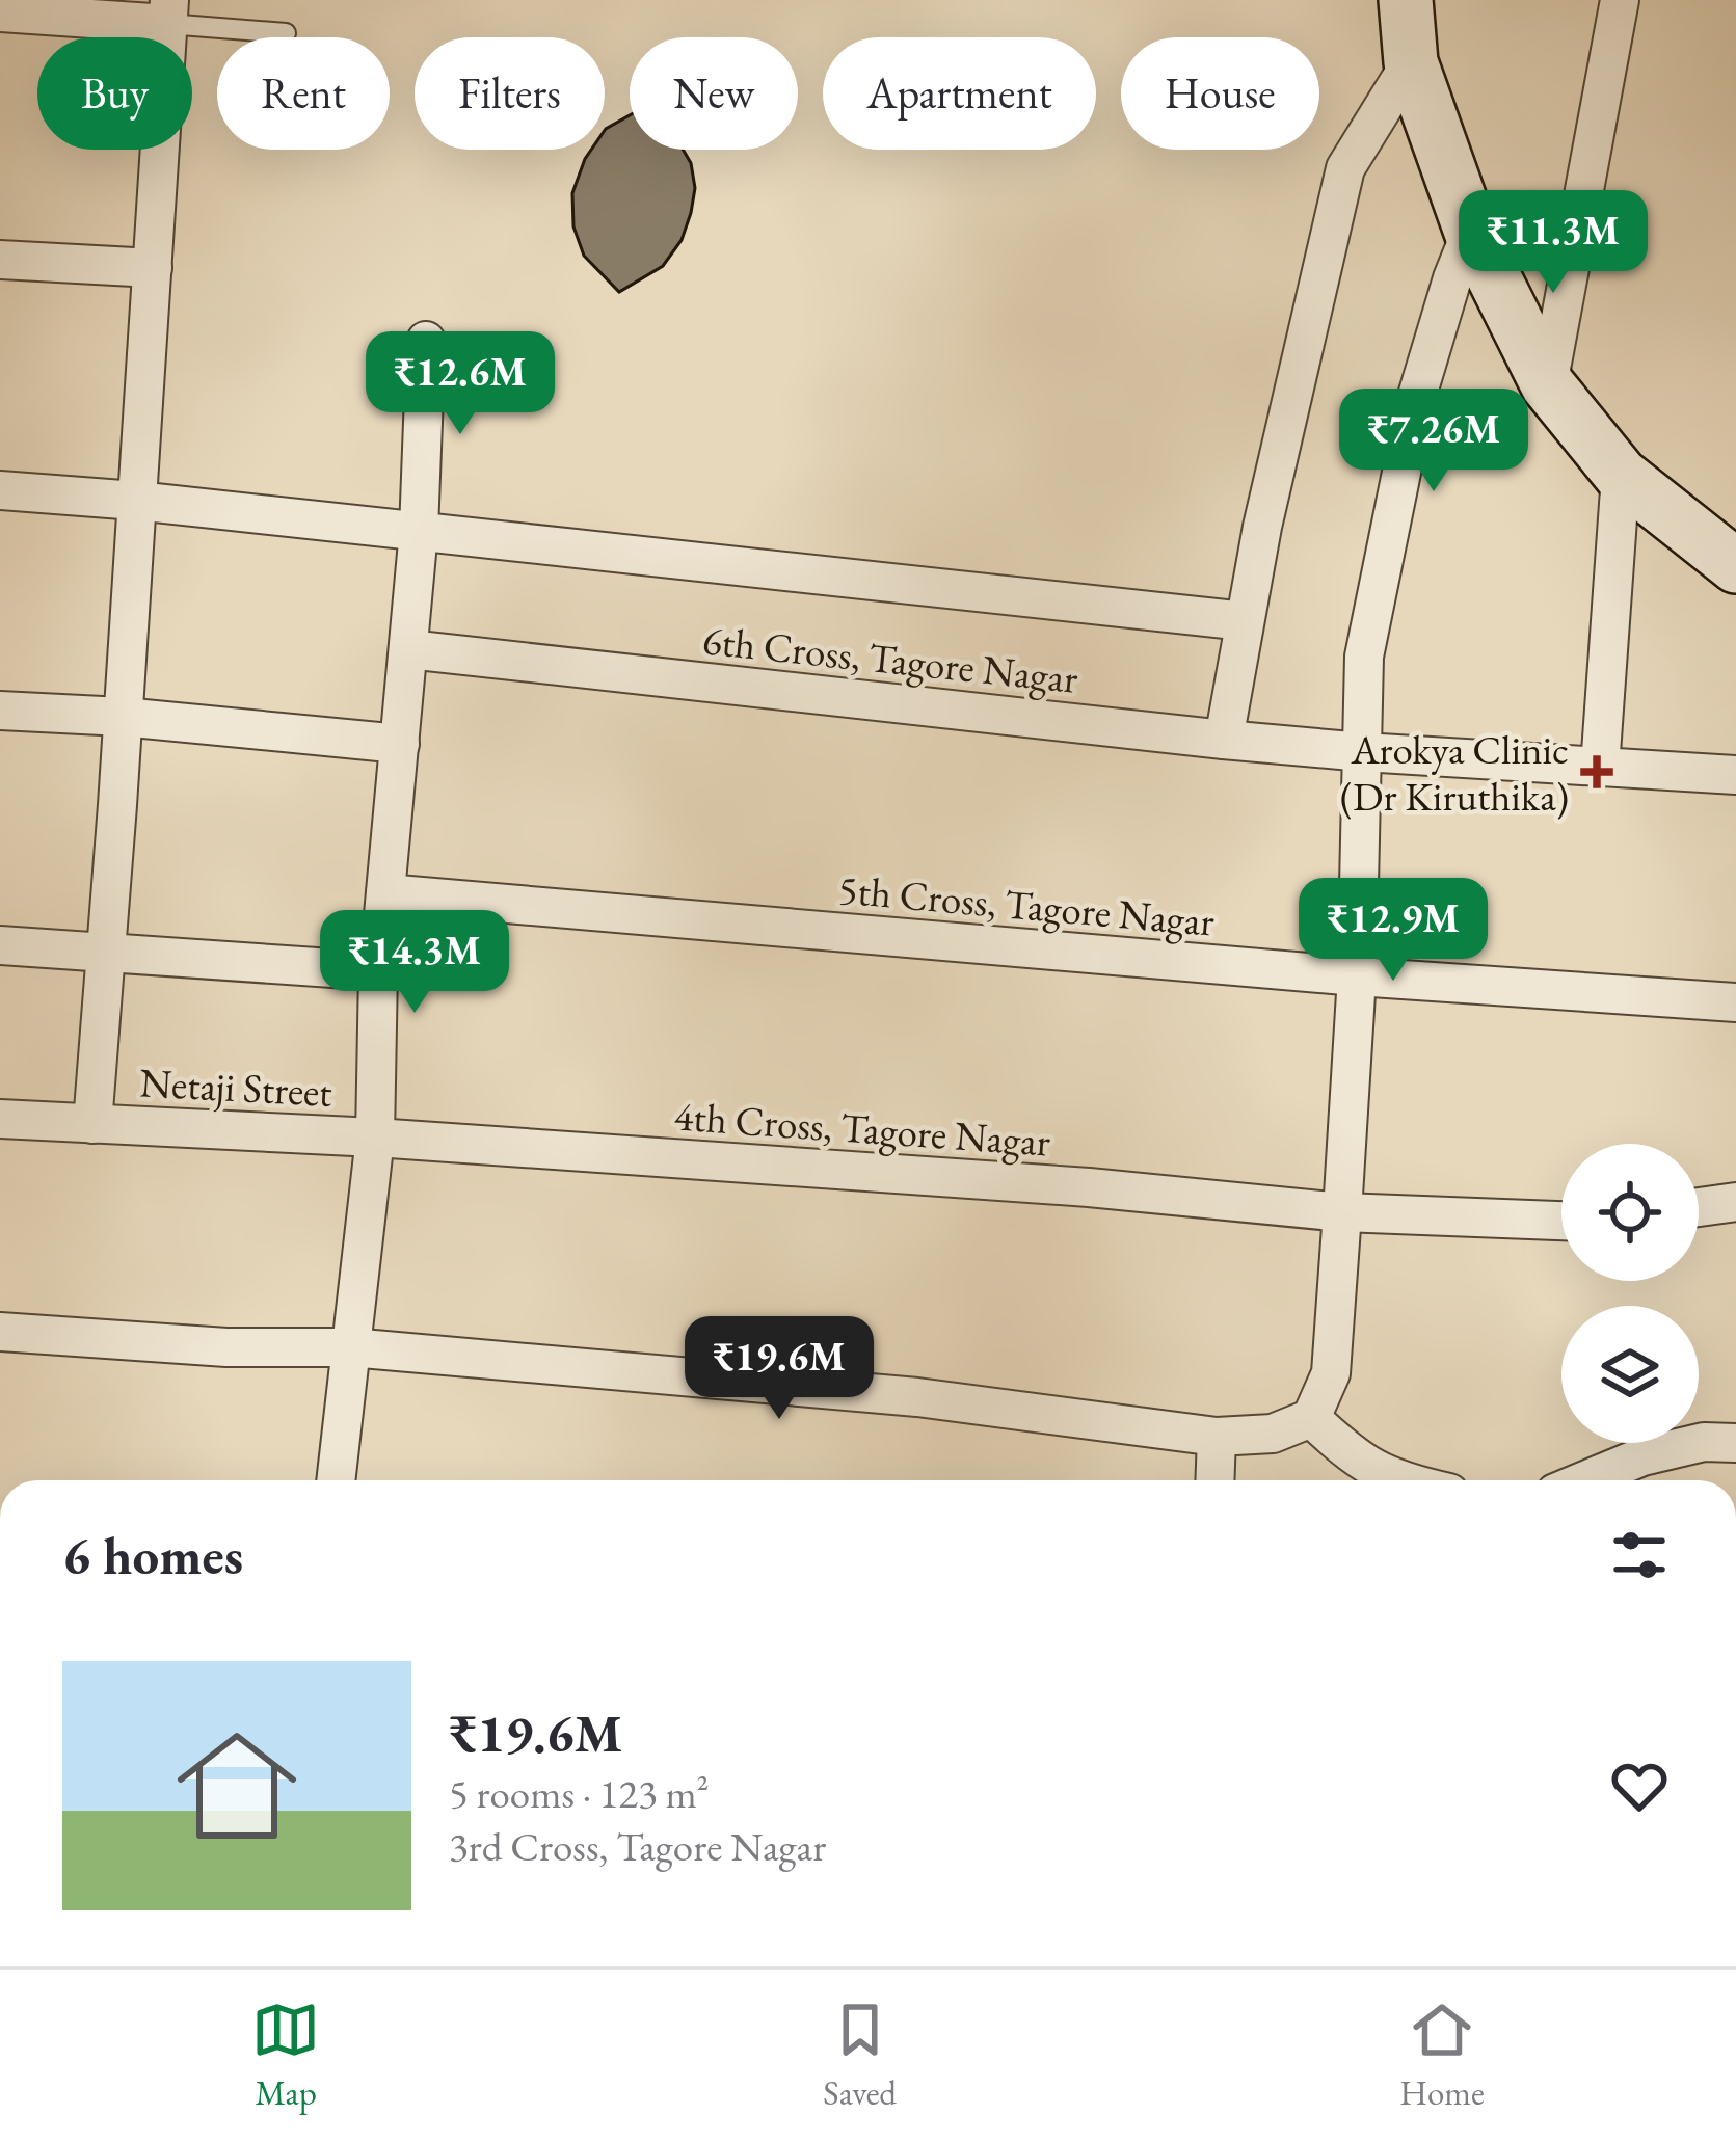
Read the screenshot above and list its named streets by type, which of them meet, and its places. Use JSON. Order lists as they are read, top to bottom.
{
  "streets": {
    "street": [
      "6th Cross, Tagore Nagar",
      "5th Cross, Tagore Nagar",
      "Netaji Street",
      "4th Cross, Tagore Nagar"
    ]
  },
  "crossings": [
    ["Netaji Street", "4th Cross, Tagore Nagar"]
  ],
  "places": {
    "health": ["Arokya Clinic (Dr Kiruthika)"]
  },
  "page": {
    "chip": [
      "Buy",
      "Rent",
      "Filters",
      "New",
      "Apartment",
      "House"
    ],
    "price": [
      "₹11.3M",
      "₹12.6M",
      "₹7.26M",
      "₹12.9M",
      "₹14.3M",
      "₹19.6M"
    ],
    "heading": "6 homes",
    "list": [
      {
        "name": "₹19.6M",
        "note": "5 rooms · 123 m² · 3rd Cross, Tagore Nagar"
      }
    ],
    "tabs": ["Map", "Saved", "Home"]
  }
}
